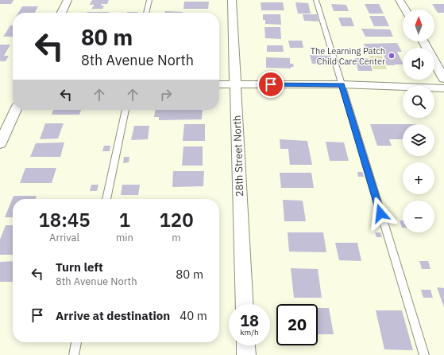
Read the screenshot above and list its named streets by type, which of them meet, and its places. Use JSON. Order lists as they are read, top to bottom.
{
  "streets": {
    "street": ["28th Street North"]
  },
  "places": ["The Learning Patch Child Care Center"],
  "north": "top",
  "page": {
    "map_buttons": ["+", "−"],
    "turn": ["80 m", "8th Avenue North"],
    "eta": [
      "18:45",
      "Arrival",
      "1",
      "min",
      "120",
      "m"
    ],
    "list": [
      {
        "name": "Turn left",
        "note": "8th Avenue North",
        "value": "80 m"
      },
      {
        "name": "Arrive at destination",
        "value": "40 m"
      }
    ],
    "speed": "18 km/h",
    "limit": "20"
  }
}
